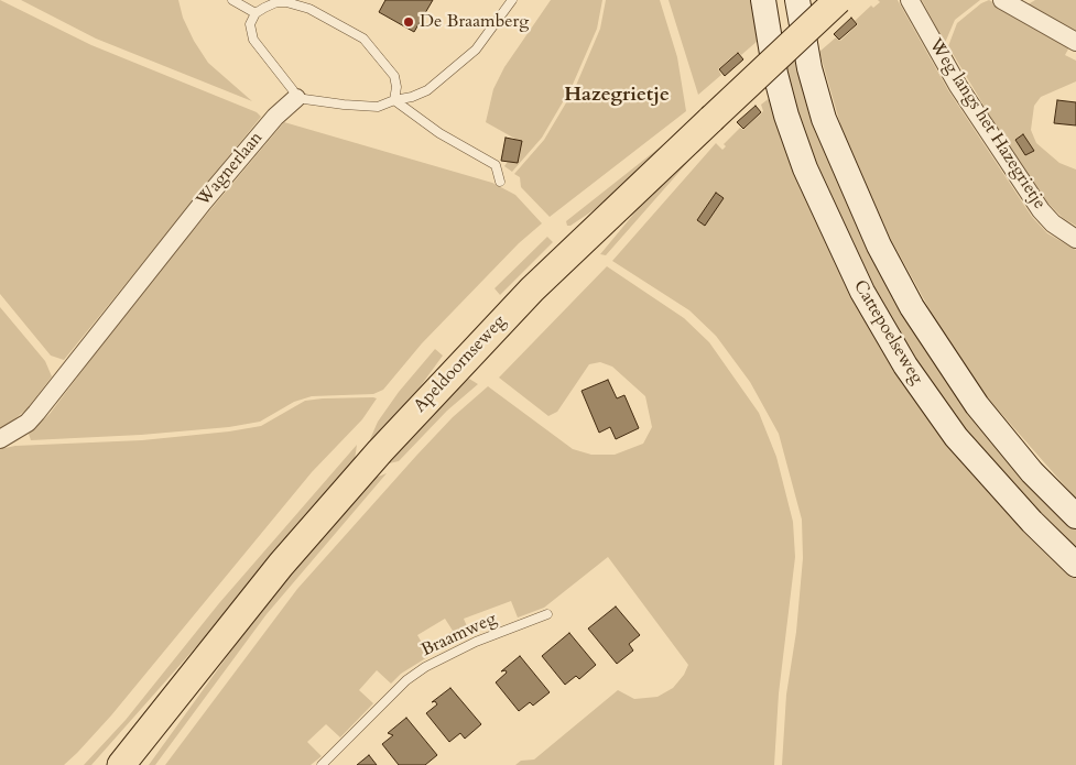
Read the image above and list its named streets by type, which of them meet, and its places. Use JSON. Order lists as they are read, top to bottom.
{
  "streets": {
    "main road": ["Apeldoornseweg"],
    "street": ["Weg langs het Hazegrietje", "Wagnerlaan", "Cattepoelseweg"],
    "lane": ["Braamweg"]
  },
  "districts": ["Hazegrietje"],
  "places": ["De Braamberg"]
}
